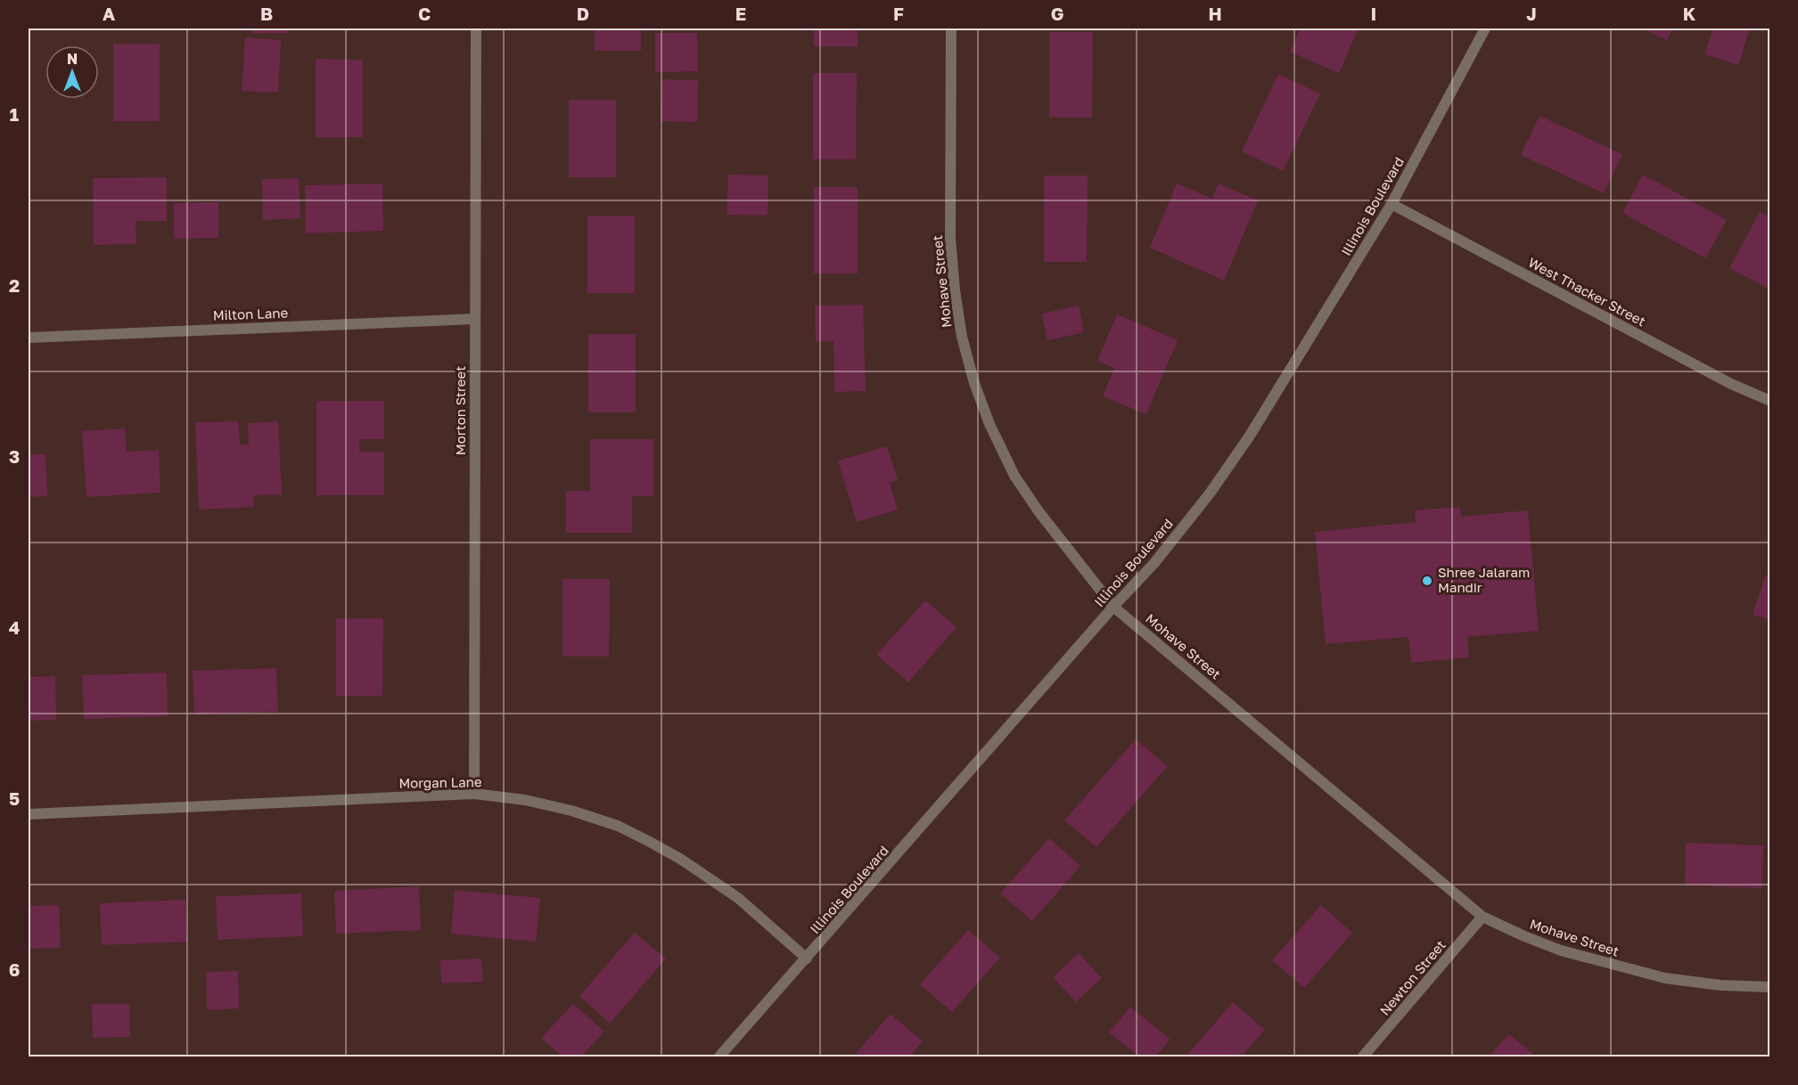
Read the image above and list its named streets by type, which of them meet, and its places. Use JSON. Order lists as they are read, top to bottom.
{
  "streets": {
    "street": [
      "Illinois Boulevard",
      "Mohave Street",
      "West Thacker Street",
      "Milton Lane",
      "Morton Street",
      "Morgan Lane",
      "Newton Street"
    ]
  },
  "crossings": [
    ["Illinois Boulevard", "Mohave Street"],
    ["Illinois Boulevard", "West Thacker Street"],
    ["Illinois Boulevard", "Morgan Lane"],
    ["Mohave Street", "Newton Street"],
    ["Milton Lane", "Morton Street"],
    ["Morton Street", "Morgan Lane"]
  ],
  "places": ["Shree Jalaram Mandir"],
  "north": "top",
  "grid": {
    "columns": [
      "A",
      "B",
      "C",
      "D",
      "E",
      "F",
      "G",
      "H",
      "I",
      "J",
      "K"
    ],
    "rows": [
      "1",
      "2",
      "3",
      "4",
      "5",
      "6"
    ]
  }
}
